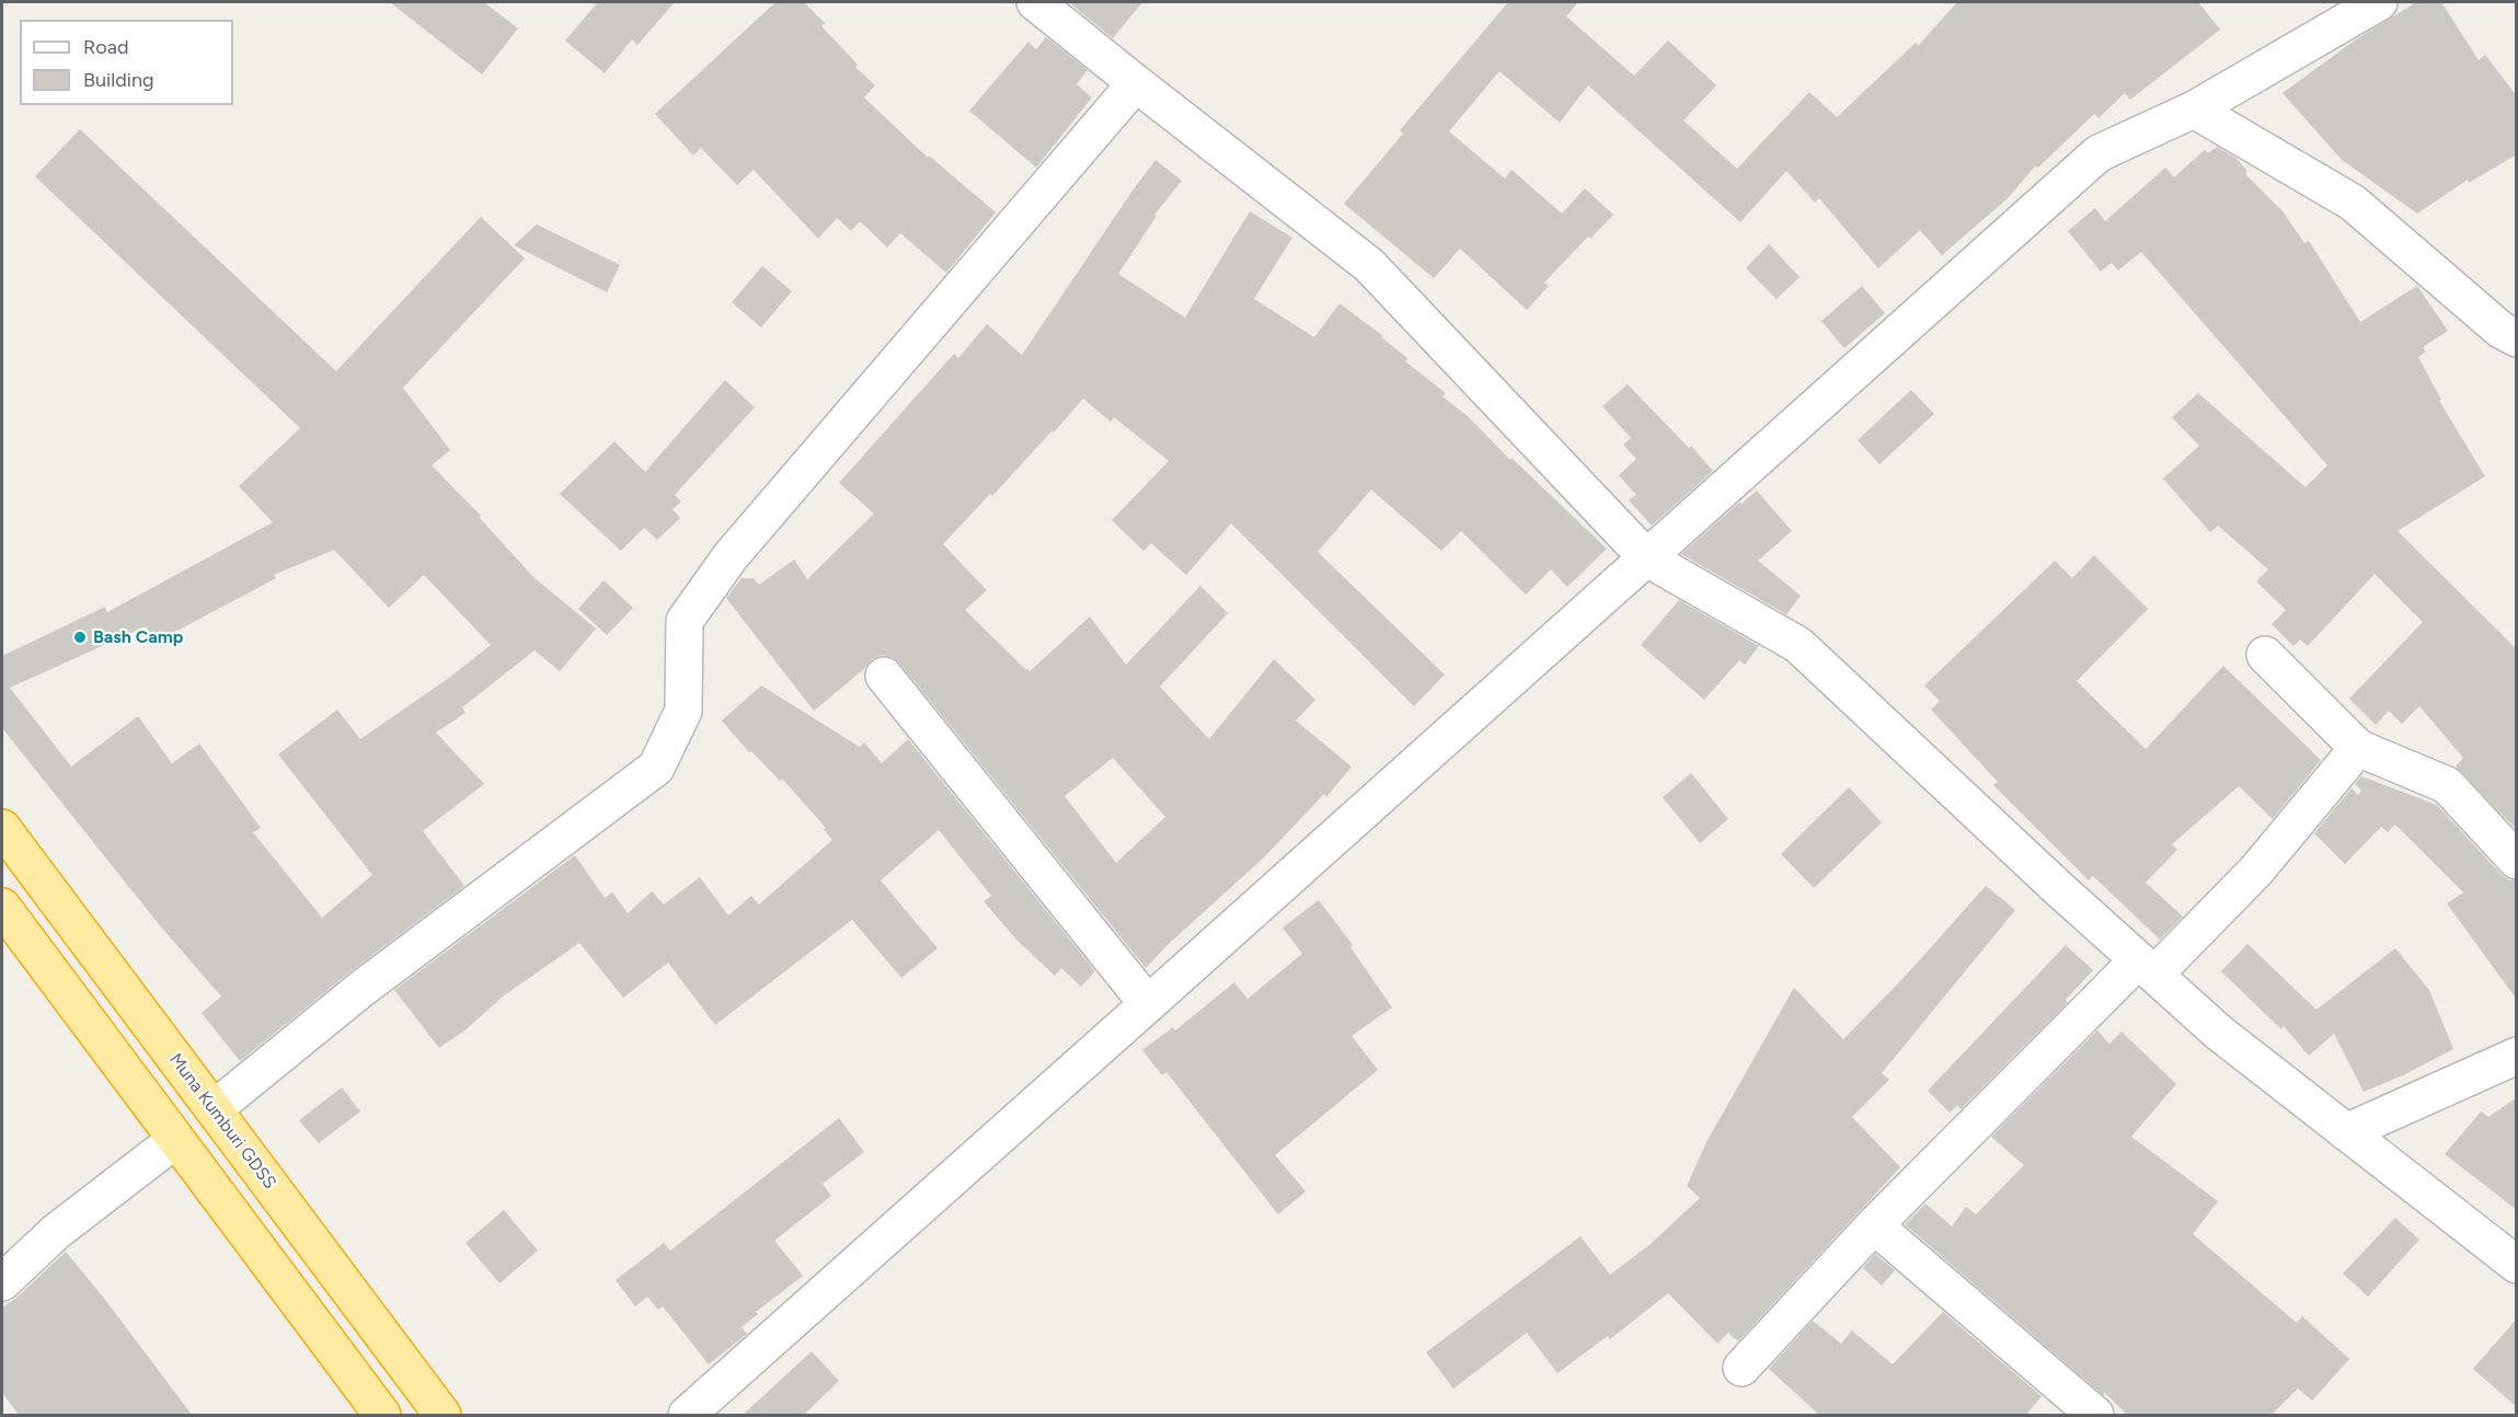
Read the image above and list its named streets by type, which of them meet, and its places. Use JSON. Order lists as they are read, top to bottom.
{
  "streets": {
    "highway": ["Muna Kumburi GDSS"]
  },
  "places": ["Bash Camp"],
  "legend": ["Road", "Building"]
}
